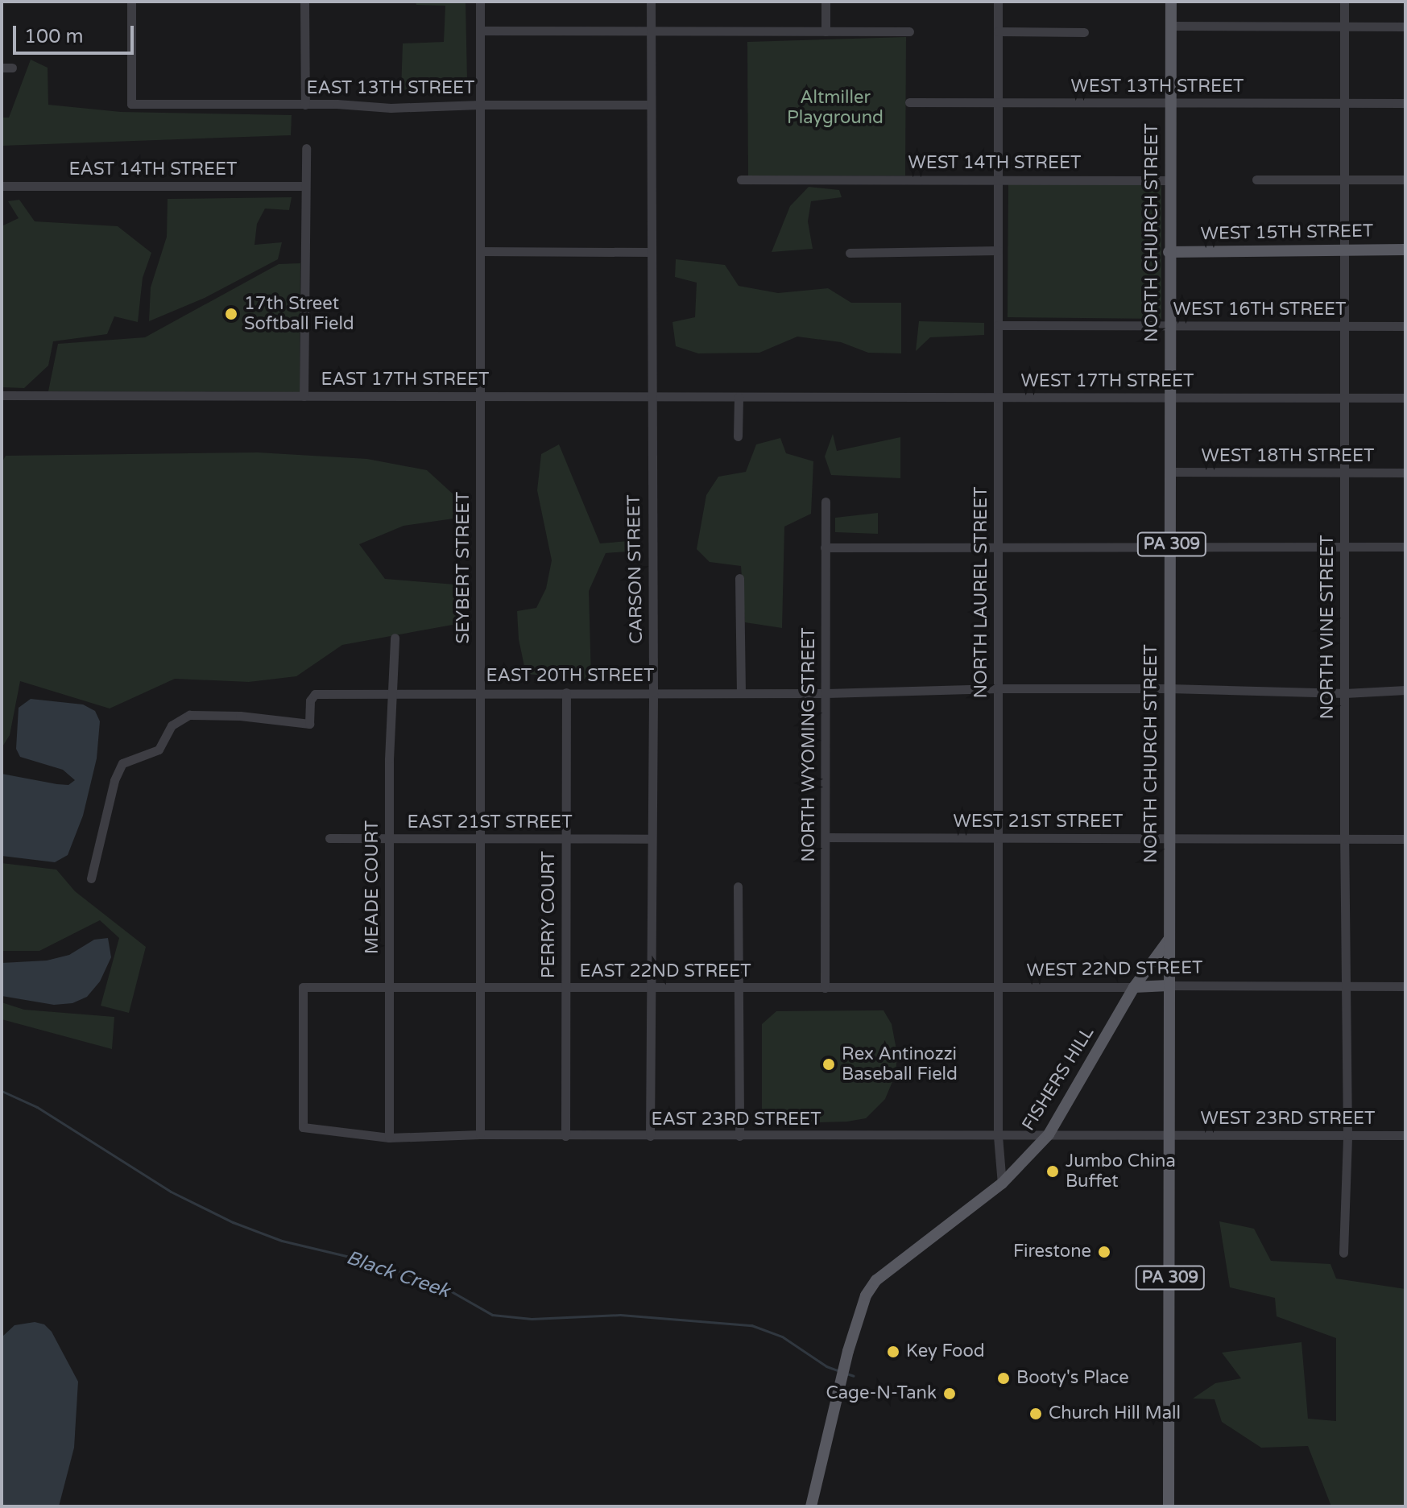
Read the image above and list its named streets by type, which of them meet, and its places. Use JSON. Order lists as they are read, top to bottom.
{
  "streets": {
    "main road": [
      "NORTH CHURCH STREET",
      "WEST 15TH STREET",
      "PA 309",
      "WEST 22ND STREET",
      "FISHERS HILL"
    ],
    "street": [
      "WEST 13TH STREET",
      "EAST 13TH STREET",
      "WEST 14TH STREET",
      "EAST 14TH STREET",
      "WEST 16TH STREET",
      "EAST 17TH STREET",
      "WEST 17TH STREET",
      "WEST 18TH STREET",
      "SEYBERT STREET",
      "CARSON STREET",
      "NORTH LAUREL STREET",
      "NORTH VINE STREET",
      "EAST 20TH STREET",
      "NORTH WYOMING STREET",
      "WEST 21ST STREET",
      "EAST 21ST STREET",
      "MEADE COURT",
      "PERRY COURT",
      "EAST 22ND STREET",
      "WEST 23RD STREET",
      "EAST 23RD STREET"
    ]
  },
  "crossings": [
    ["WEST 13TH STREET", "NORTH CHURCH STREET"],
    ["WEST 13TH STREET", "NORTH LAUREL STREET"],
    ["WEST 13TH STREET", "NORTH VINE STREET"],
    ["EAST 13TH STREET", "SEYBERT STREET"],
    ["EAST 13TH STREET", "CARSON STREET"],
    ["WEST 14TH STREET", "NORTH CHURCH STREET"],
    ["WEST 14TH STREET", "NORTH LAUREL STREET"],
    ["NORTH CHURCH STREET", "WEST 15TH STREET"],
    ["NORTH CHURCH STREET", "WEST 16TH STREET"],
    ["NORTH CHURCH STREET", "WEST 17TH STREET"],
    ["NORTH CHURCH STREET", "WEST 18TH STREET"],
    ["NORTH CHURCH STREET", "EAST 20TH STREET"],
    ["NORTH CHURCH STREET", "WEST 21ST STREET"],
    ["NORTH CHURCH STREET", "WEST 22ND STREET"],
    ["NORTH CHURCH STREET", "FISHERS HILL"],
    ["NORTH CHURCH STREET", "WEST 23RD STREET"],
    ["NORTH CHURCH STREET", "EAST 23RD STREET"],
    ["WEST 15TH STREET", "NORTH VINE STREET"],
    ["WEST 16TH STREET", "NORTH LAUREL STREET"],
    ["WEST 16TH STREET", "NORTH VINE STREET"],
    ["EAST 17TH STREET", "WEST 17TH STREET"],
    ["EAST 17TH STREET", "SEYBERT STREET"],
    ["EAST 17TH STREET", "CARSON STREET"],
    ["WEST 17TH STREET", "NORTH LAUREL STREET"],
    ["WEST 17TH STREET", "NORTH VINE STREET"],
    ["WEST 18TH STREET", "NORTH VINE STREET"],
    ["SEYBERT STREET", "EAST 20TH STREET"],
    ["SEYBERT STREET", "EAST 21ST STREET"],
    ["SEYBERT STREET", "EAST 22ND STREET"],
    ["SEYBERT STREET", "EAST 23RD STREET"],
    ["CARSON STREET", "EAST 20TH STREET"],
    ["CARSON STREET", "EAST 21ST STREET"],
    ["CARSON STREET", "EAST 22ND STREET"],
    ["CARSON STREET", "EAST 23RD STREET"],
    ["NORTH LAUREL STREET", "EAST 20TH STREET"],
    ["NORTH LAUREL STREET", "WEST 21ST STREET"],
    ["NORTH LAUREL STREET", "WEST 22ND STREET"],
    ["NORTH LAUREL STREET", "FISHERS HILL"],
    ["NORTH LAUREL STREET", "EAST 23RD STREET"],
    ["NORTH VINE STREET", "EAST 20TH STREET"],
    ["NORTH VINE STREET", "WEST 21ST STREET"],
    ["NORTH VINE STREET", "WEST 22ND STREET"],
    ["NORTH VINE STREET", "WEST 23RD STREET"],
    ["EAST 20TH STREET", "NORTH WYOMING STREET"],
    ["EAST 20TH STREET", "MEADE COURT"],
    ["EAST 20TH STREET", "PERRY COURT"],
    ["NORTH WYOMING STREET", "WEST 21ST STREET"],
    ["NORTH WYOMING STREET", "WEST 22ND STREET"],
    ["NORTH WYOMING STREET", "EAST 22ND STREET"],
    ["EAST 21ST STREET", "MEADE COURT"],
    ["EAST 21ST STREET", "PERRY COURT"],
    ["MEADE COURT", "EAST 22ND STREET"],
    ["MEADE COURT", "EAST 23RD STREET"],
    ["PERRY COURT", "EAST 22ND STREET"],
    ["PERRY COURT", "EAST 23RD STREET"],
    ["WEST 22ND STREET", "EAST 22ND STREET"],
    ["WEST 22ND STREET", "FISHERS HILL"],
    ["EAST 22ND STREET", "EAST 23RD STREET"],
    ["FISHERS HILL", "EAST 23RD STREET"],
    ["WEST 23RD STREET", "EAST 23RD STREET"]
  ],
  "water": ["Black Creek"],
  "parks": ["Altmiller Playground"],
  "places": [
    "17th Street Softball Field",
    "Rex Antinozzi Baseball Field",
    "Jumbo China Buffet",
    "Firestone",
    "Key Food",
    "Booty's Place",
    "Cage-N-Tank",
    "Church Hill Mall"
  ],
  "scale_bar": "100 m"
}
